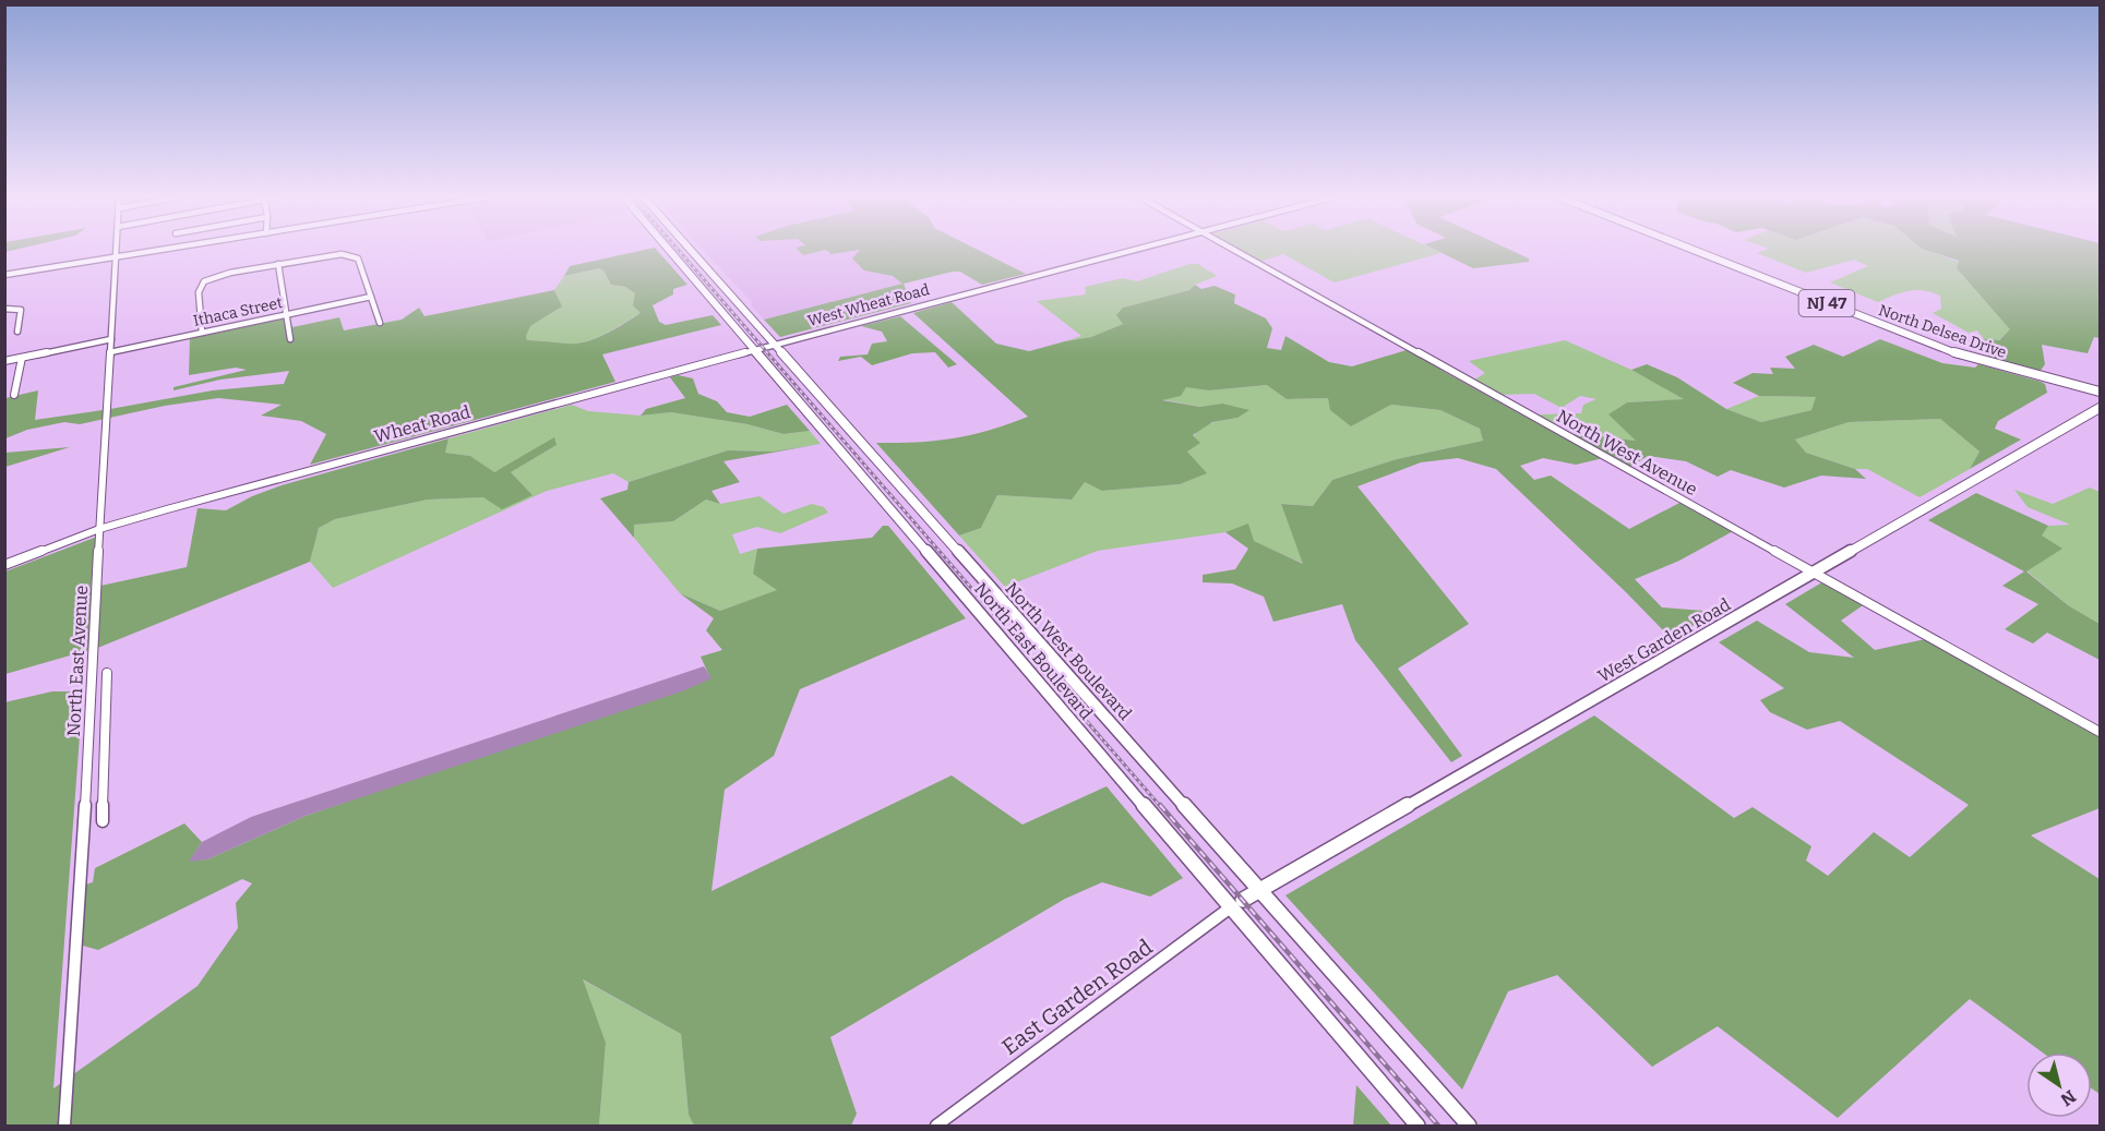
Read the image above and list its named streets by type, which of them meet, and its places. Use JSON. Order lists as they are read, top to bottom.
{
  "streets": {
    "main road": [
      "NJ 47",
      "North Delsea Drive",
      "West Garden Road",
      "North East Boulevard",
      "North West Boulevard"
    ],
    "street": [
      "West Wheat Road",
      "Ithaca Street",
      "Wheat Road",
      "North West Avenue",
      "North East Avenue",
      "East Garden Road"
    ]
  },
  "crossings": [
    ["West Wheat Road", "Wheat Road"],
    ["West Wheat Road", "North East Boulevard"],
    ["West Wheat Road", "North West Boulevard"],
    ["Ithaca Street", "North East Avenue"],
    ["Wheat Road", "North East Boulevard"],
    ["Wheat Road", "North East Avenue"],
    ["North West Avenue", "West Garden Road"],
    ["West Garden Road", "North West Boulevard"],
    ["West Garden Road", "East Garden Road"],
    ["North East Boulevard", "East Garden Road"]
  ],
  "north": "bottom right"
}
